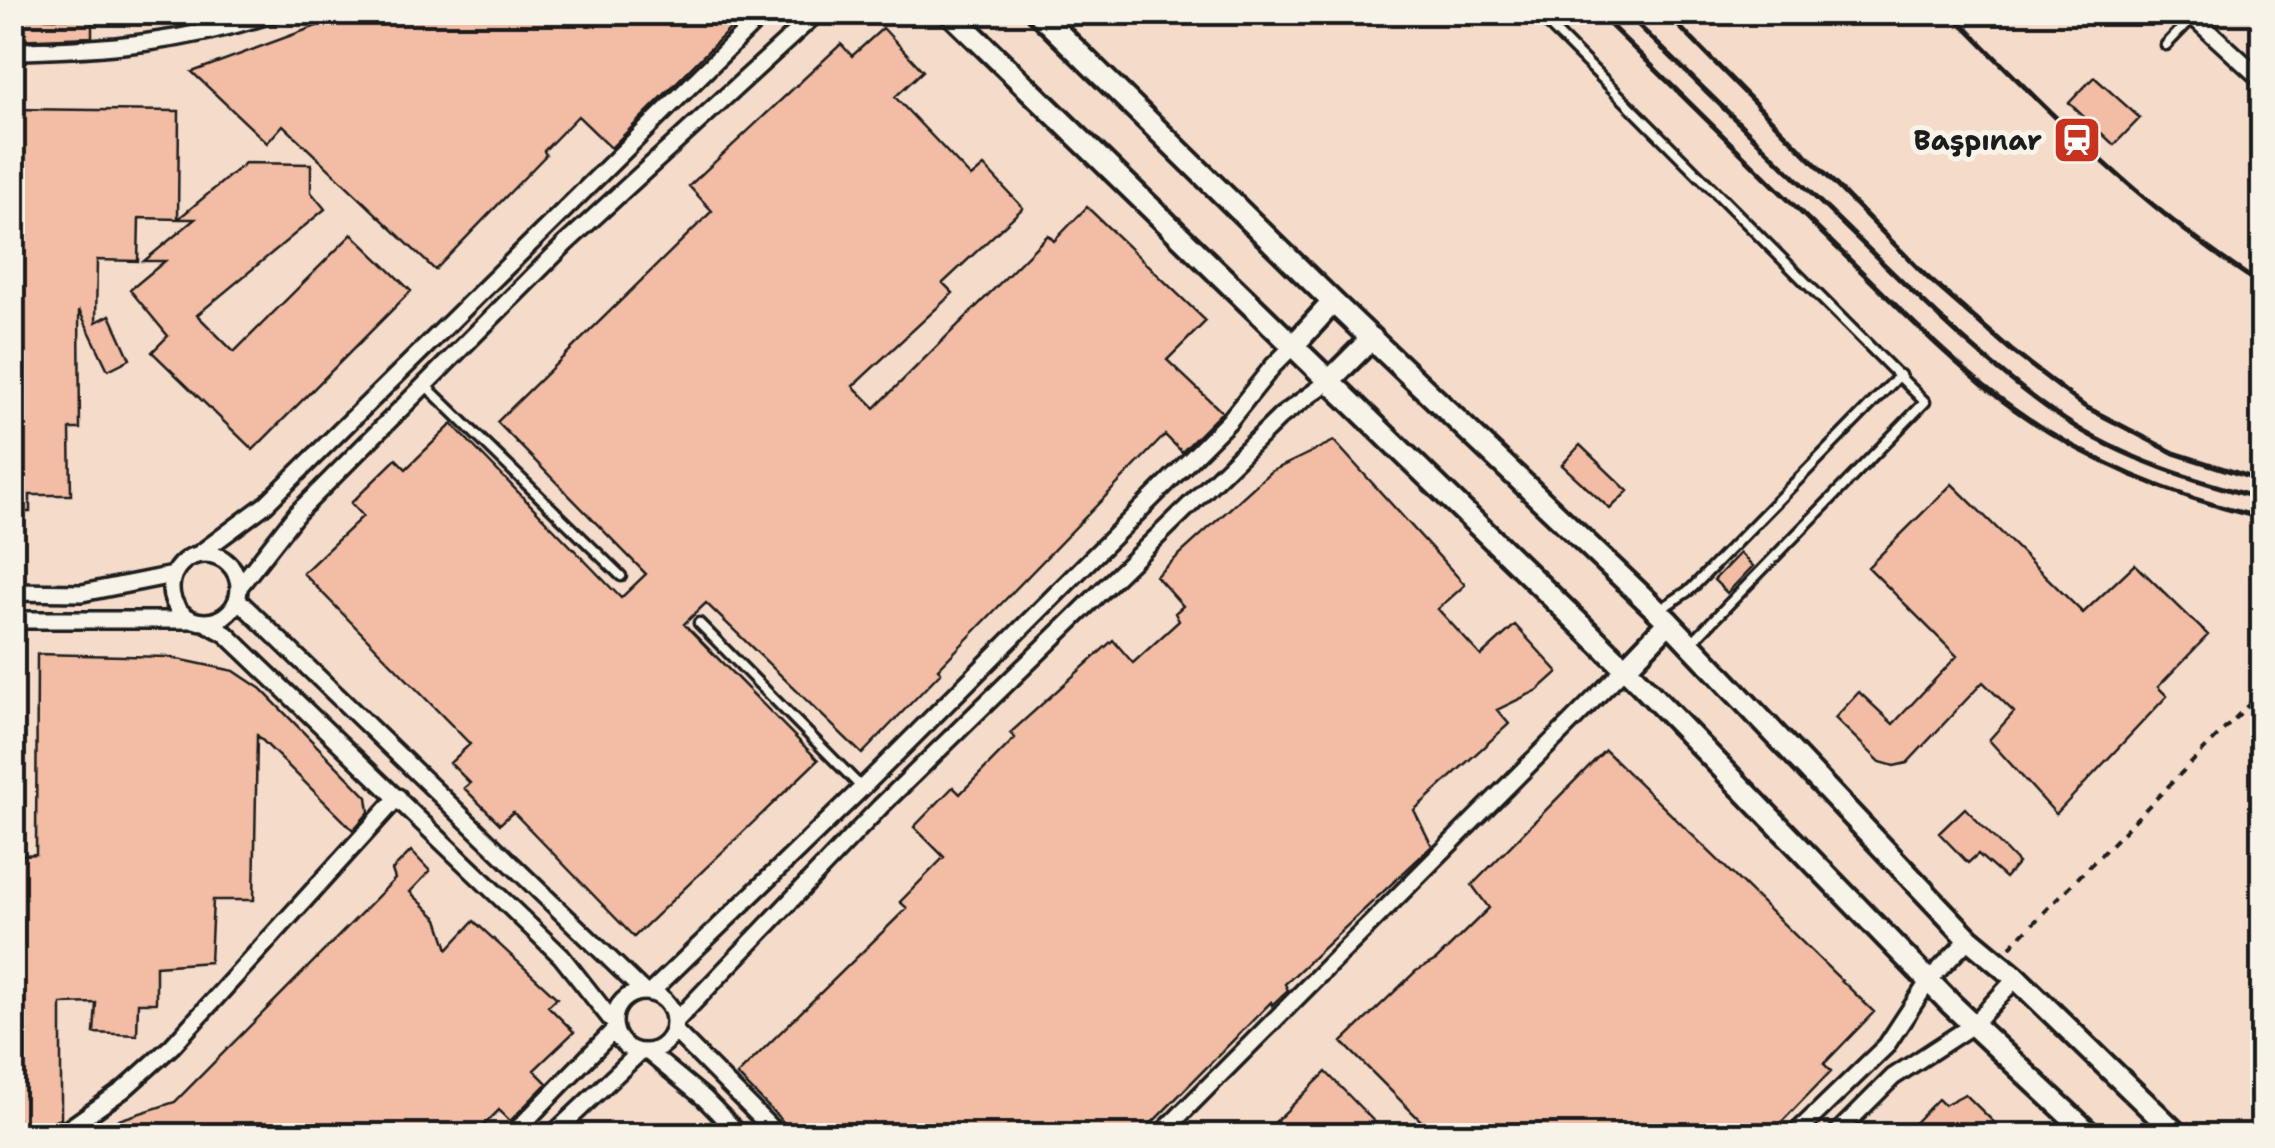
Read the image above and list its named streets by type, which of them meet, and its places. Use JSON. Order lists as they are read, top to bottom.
{
  "places": {
    "station": ["Başpınar"]
  }
}
